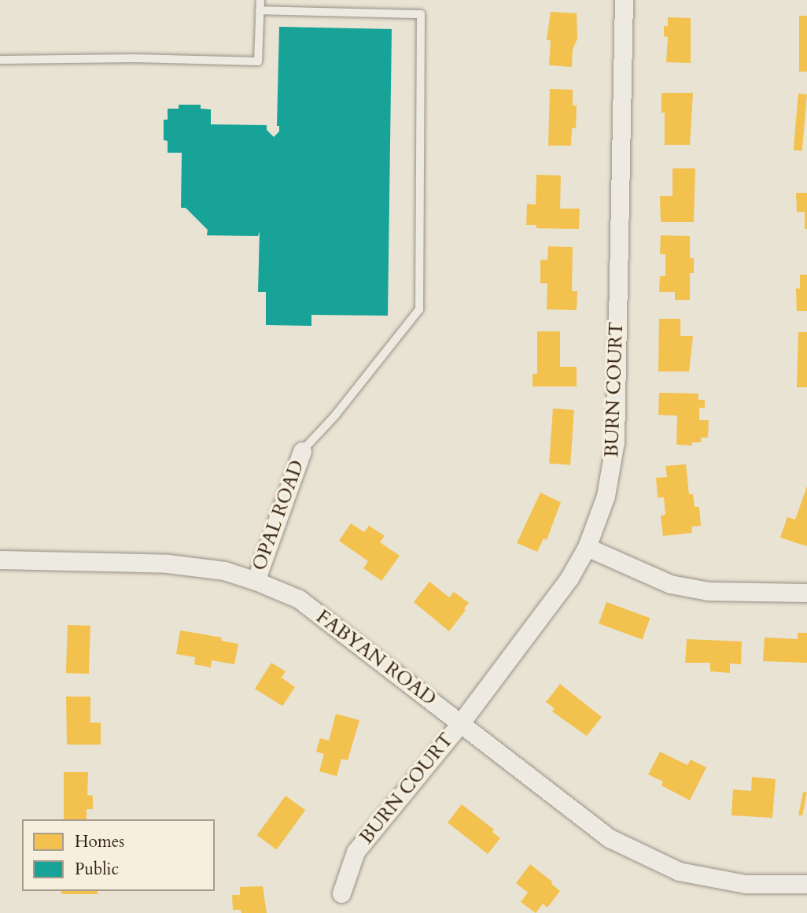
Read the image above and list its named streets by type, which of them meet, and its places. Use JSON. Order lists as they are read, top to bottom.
{
  "streets": {
    "street": ["BURN COURT", "OPAL ROAD", "FABYAN ROAD"]
  },
  "crossings": [
    ["BURN COURT", "FABYAN ROAD"],
    ["OPAL ROAD", "FABYAN ROAD"]
  ],
  "legend": ["Homes", "Public"]
}
